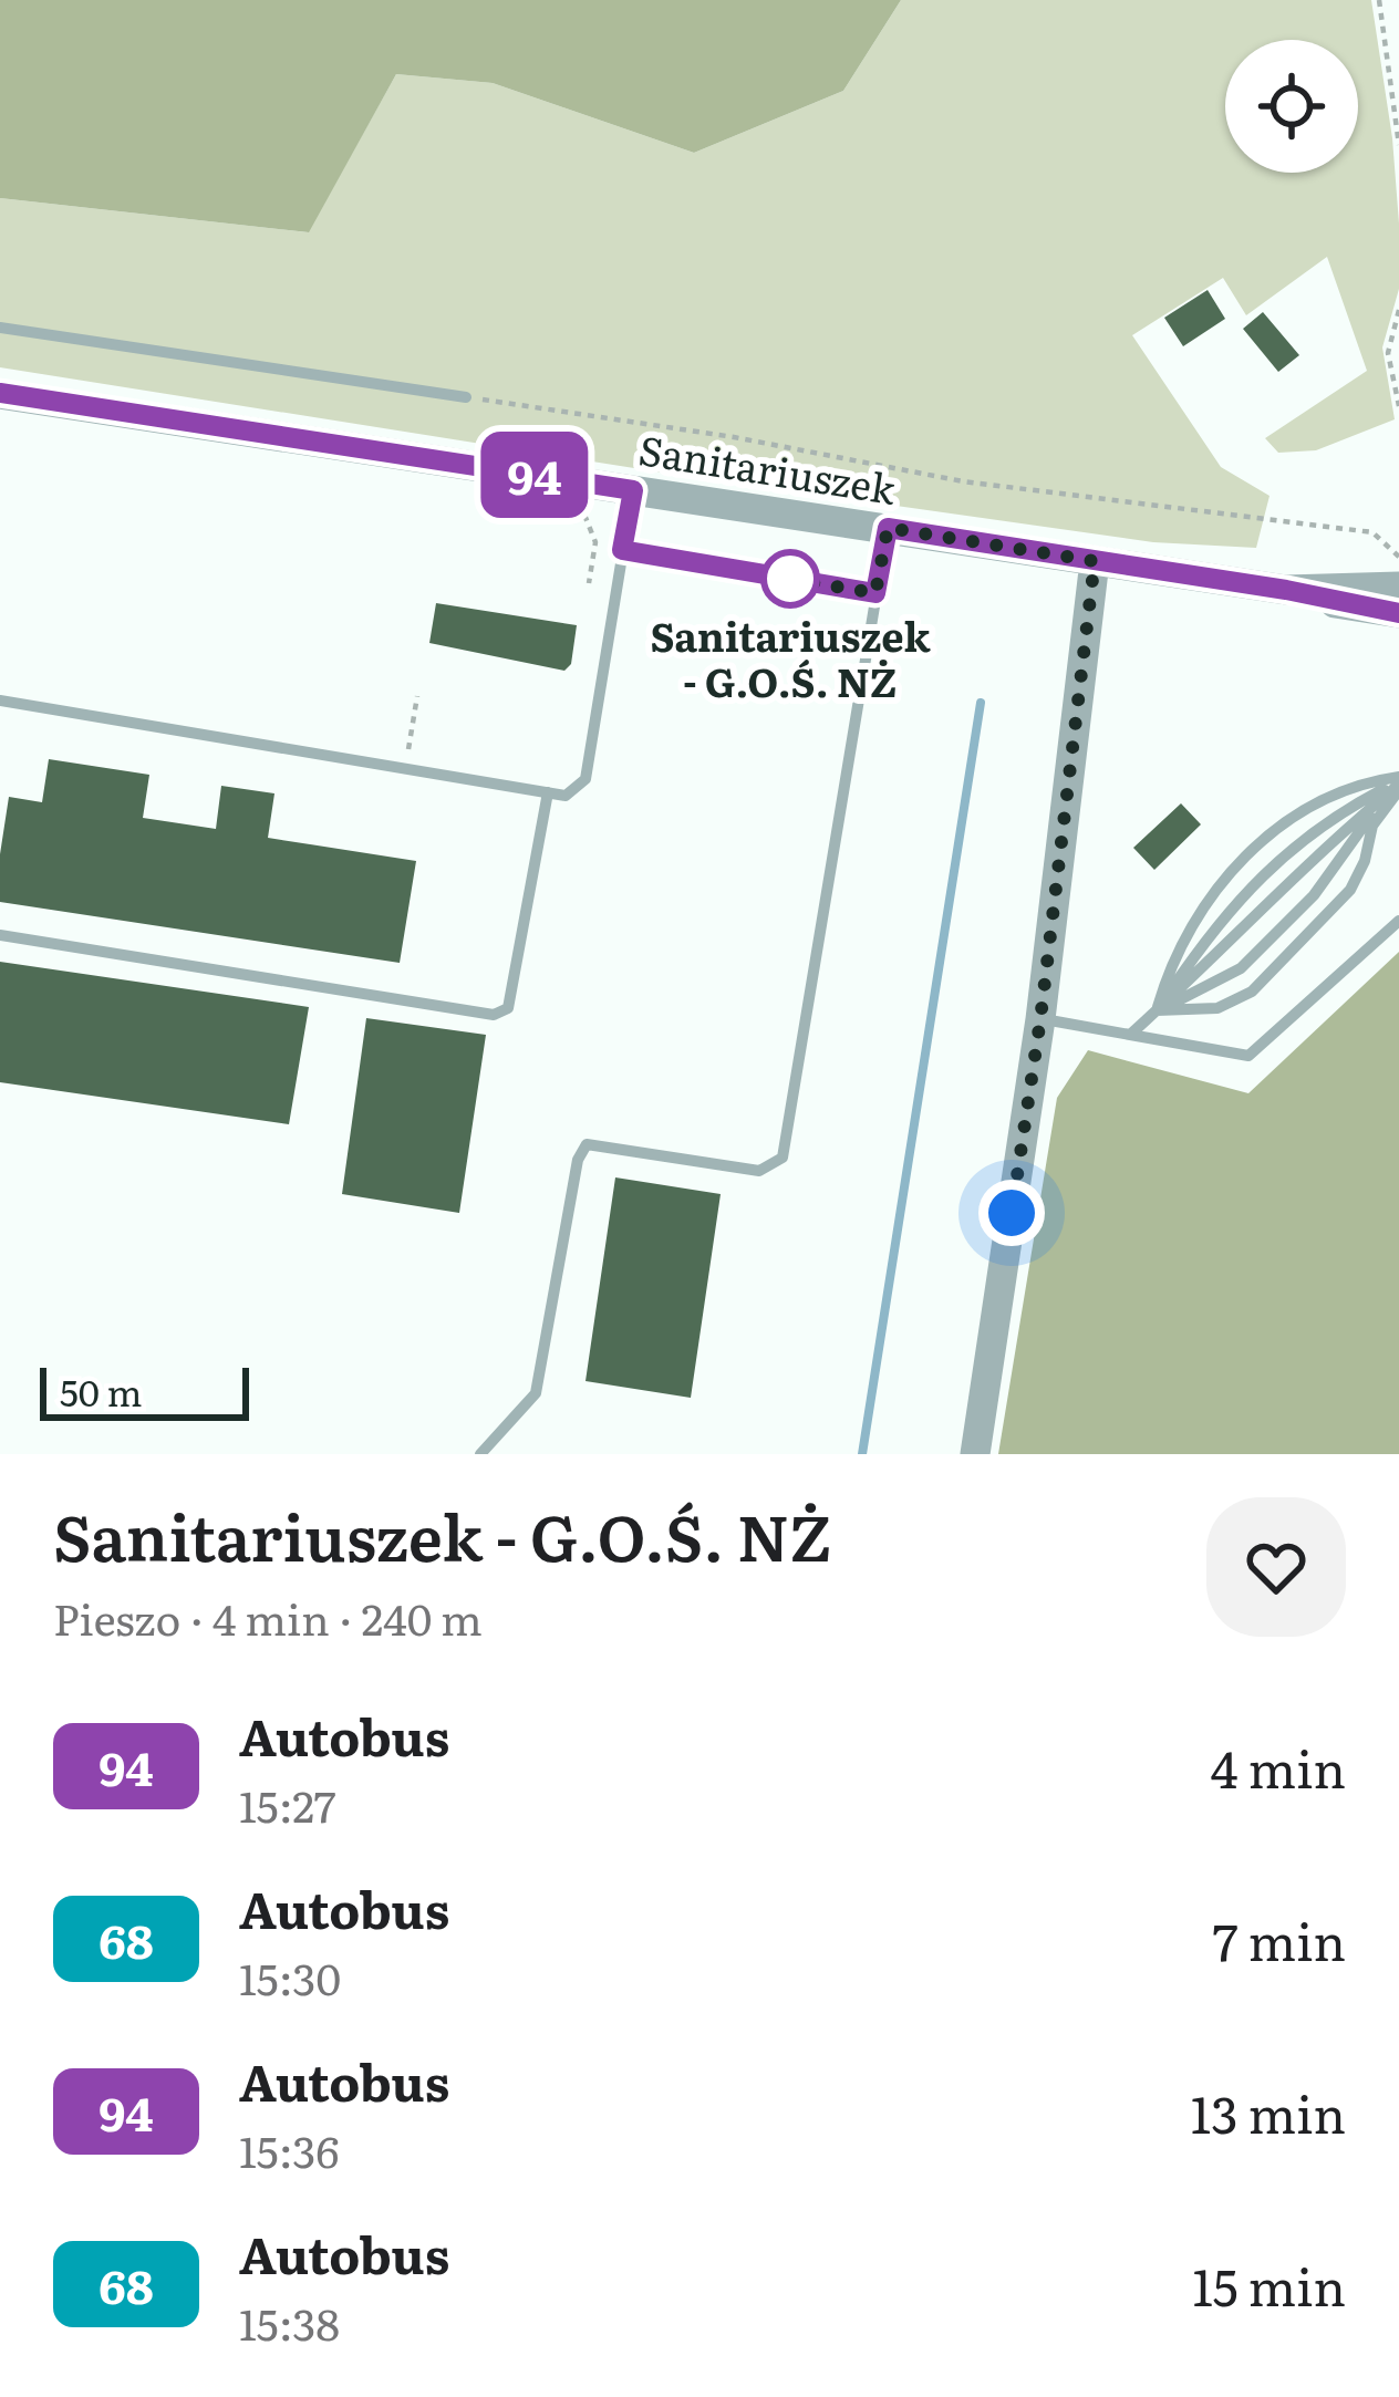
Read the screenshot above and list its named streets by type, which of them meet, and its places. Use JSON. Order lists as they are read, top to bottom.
{
  "streets": {
    "street": ["Sanitariuszek"]
  },
  "places": ["Sanitariuszek - G.O.Ś. NŻ"],
  "lines": ["bus line 94"],
  "scale_bar": "50 m",
  "page": {
    "on_map": "94",
    "scale": "50 m",
    "heading": ["Sanitariuszek - G.O.Ś. NŻ", "Pieszo · 4 min · 240 m"],
    "list": [
      {
        "mark": "94",
        "name": "Autobus",
        "note": "15:27",
        "value": "4 min"
      },
      {
        "mark": "68",
        "name": "Autobus",
        "note": "15:30",
        "value": "7 min"
      },
      {
        "mark": "94",
        "name": "Autobus",
        "note": "15:36",
        "value": "13 min"
      },
      {
        "mark": "68",
        "name": "Autobus",
        "note": "15:38",
        "value": "15 min"
      }
    ]
  }
}
